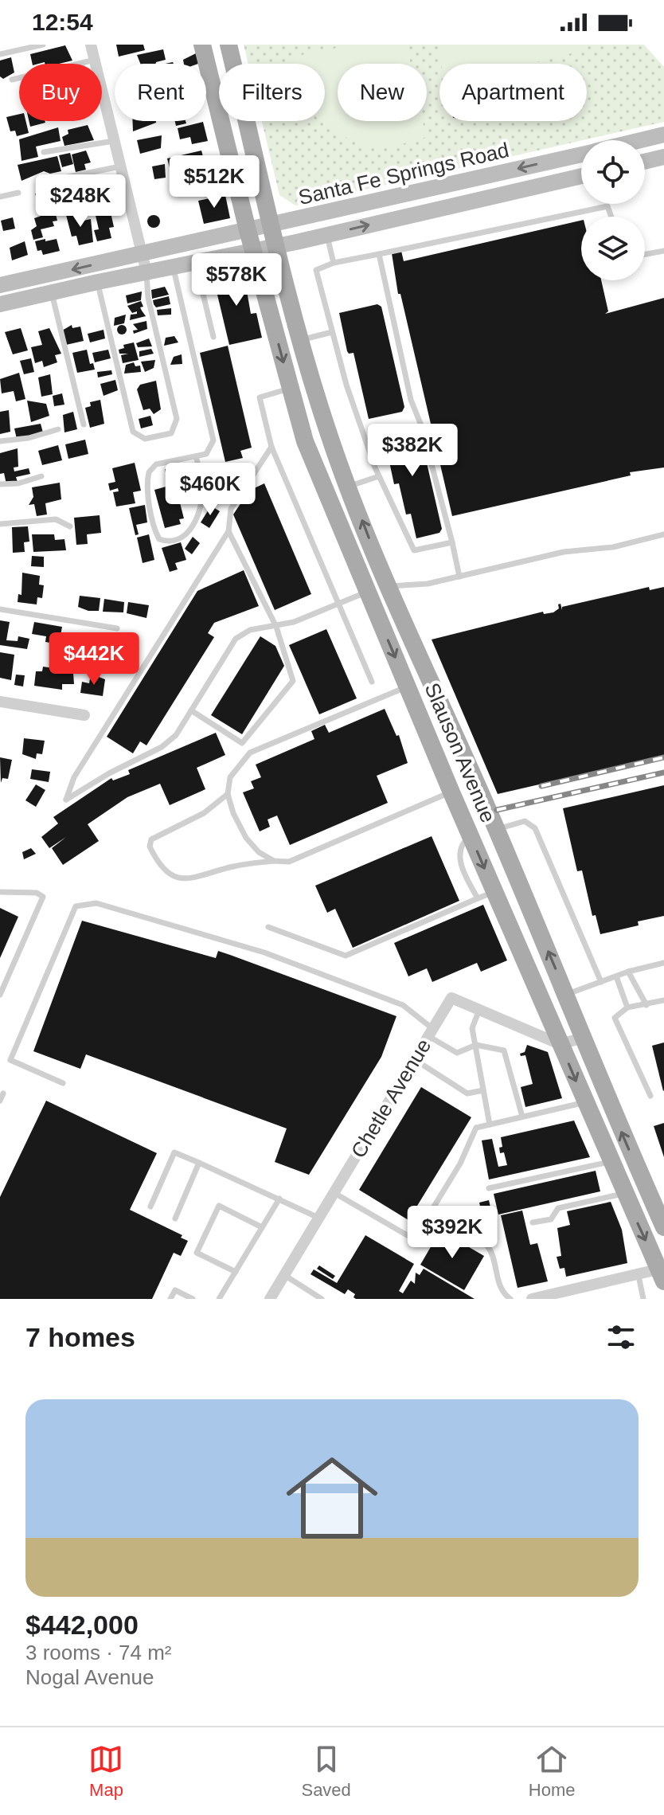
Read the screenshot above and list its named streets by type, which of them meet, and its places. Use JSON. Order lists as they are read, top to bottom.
{
  "streets": {
    "main road": ["Santa Fe Springs Road", "Slauson Avenue"],
    "street": ["Chetle Avenue"]
  },
  "crossings": [
    ["Santa Fe Springs Road", "Slauson Avenue"],
    ["Slauson Avenue", "Chetle Avenue"]
  ],
  "page": {
    "status": "12:54",
    "chip": [
      "Buy",
      "Rent",
      "Filters",
      "New",
      "Apartment"
    ],
    "price": [
      "$512K",
      "$248K",
      "$578K",
      "$382K",
      "$460K",
      "$442K",
      "$392K"
    ],
    "heading": "7 homes",
    "list": [
      {
        "name": "$442,000",
        "note": "3 rooms · 74 m² · Nogal Avenue"
      }
    ],
    "tabs": ["Map", "Saved", "Home"]
  }
}
